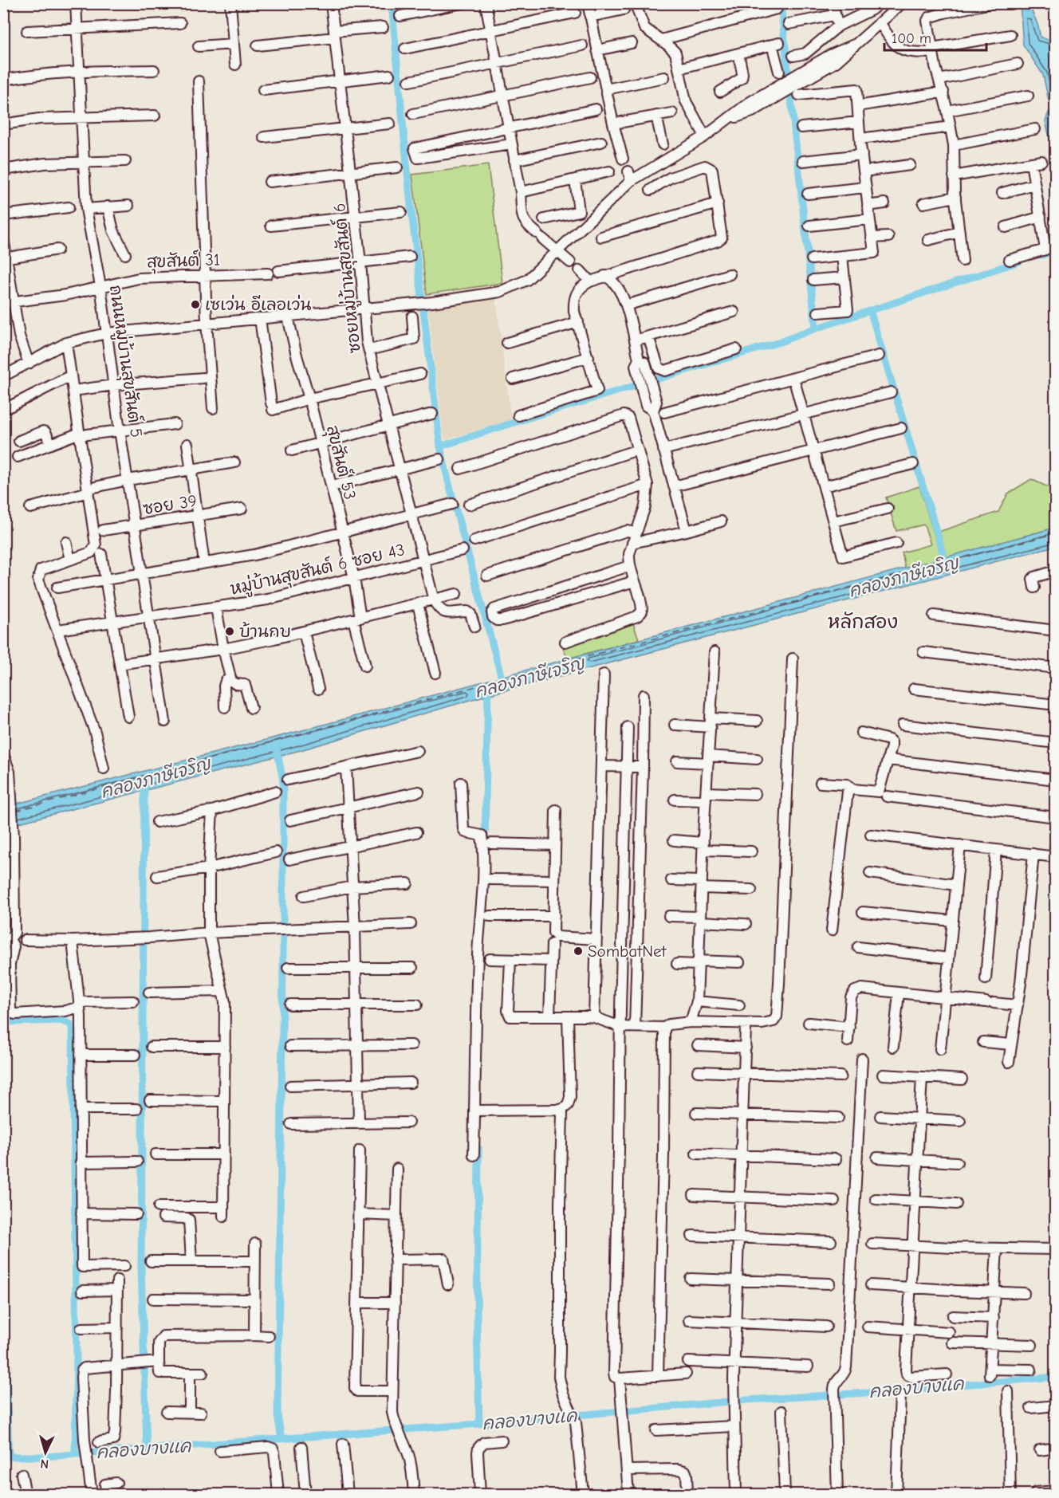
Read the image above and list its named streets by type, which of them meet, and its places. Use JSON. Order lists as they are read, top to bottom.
{
  "streets": {
    "street": [
      "สุขสันต์ 31",
      "ซอยหมู่บ้านสุขสันต์ 6",
      "ถนนหมู่บ้านสุขสันต์ 5",
      "สุขสันต์ 53",
      "ซอย 39",
      "หมู่บ้านสุขสันต์ 6 ซอย 43"
    ]
  },
  "crossings": [
    ["สุขสันต์ 31", "ถนนหมู่บ้านสุขสันต์ 5"],
    ["ซอยหมู่บ้านสุขสันต์ 6", "หมู่บ้านสุขสันต์ 6 ซอย 43"],
    ["ถนนหมู่บ้านสุขสันต์ 5", "ซอย 39"],
    ["ถนนหมู่บ้านสุขสันต์ 5", "หมู่บ้านสุขสันต์ 6 ซอย 43"],
    ["สุขสันต์ 53", "หมู่บ้านสุขสันต์ 6 ซอย 43"]
  ],
  "districts": ["หลักสอง"],
  "water": ["คลองภาษีเจริญ", "คลองบางแค"],
  "places": ["เซเว่น อีเลอเว่น", "บ้านกบ", "SombatNet"],
  "scale_bar": "100 m",
  "north": "bottom"
}
